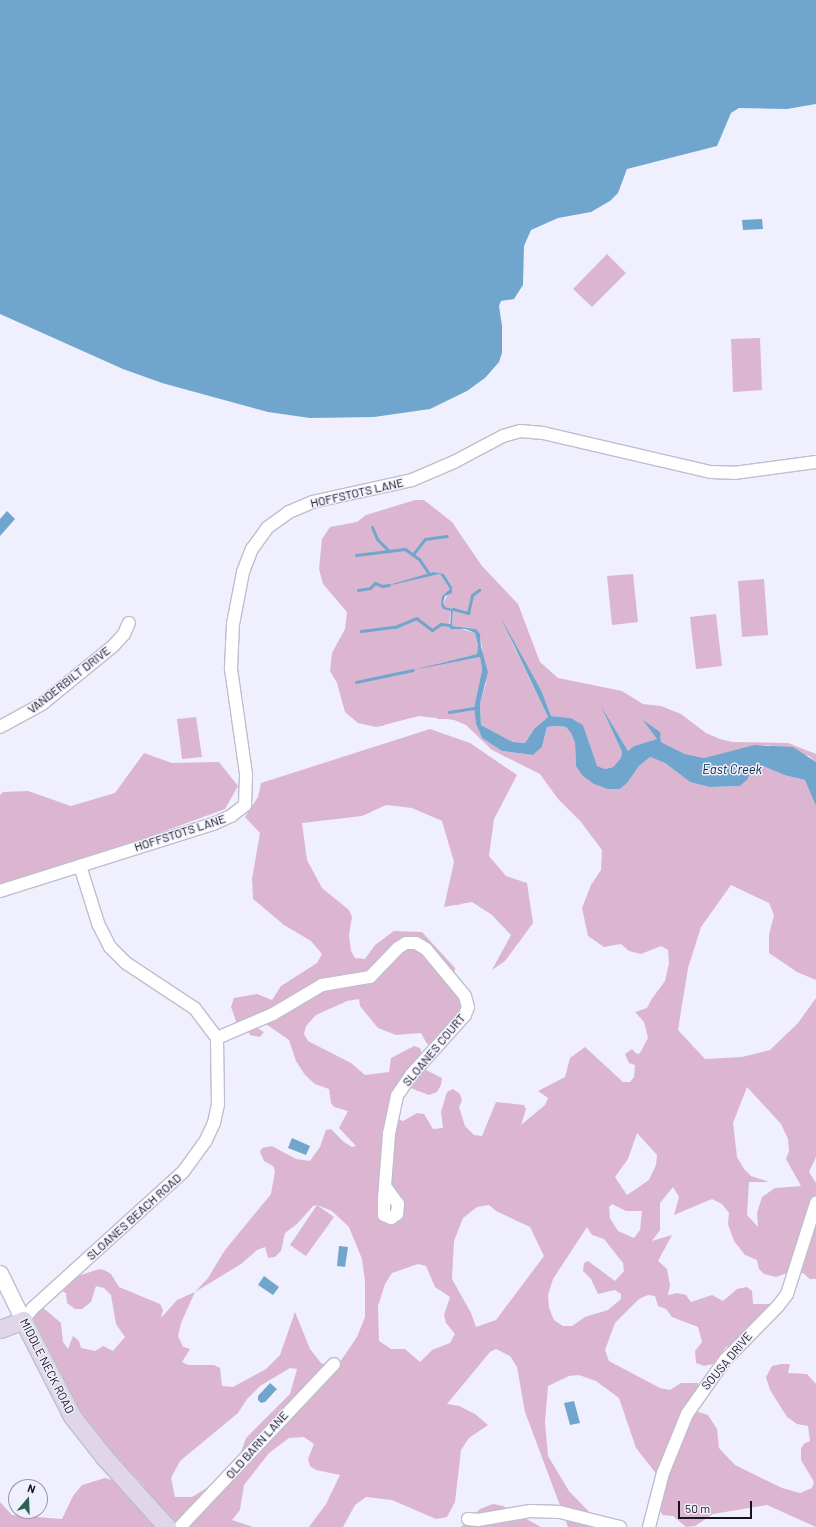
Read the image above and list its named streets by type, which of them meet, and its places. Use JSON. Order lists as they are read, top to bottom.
{
  "streets": {
    "main road": ["MIDDLE NECK ROAD"],
    "street": [
      "HOFFSTOTS LANE",
      "VANDERBILT DRIVE",
      "SLOANES COURT",
      "SLOANES BEACH ROAD",
      "SOUSA DRIVE",
      "OLD BARN LANE"
    ]
  },
  "crossings": [
    ["SLOANES COURT", "SLOANES BEACH ROAD"],
    ["SLOANES BEACH ROAD", "MIDDLE NECK ROAD"]
  ],
  "water": ["East Creek"],
  "scale_bar": "50 m",
  "north": "top"
}
